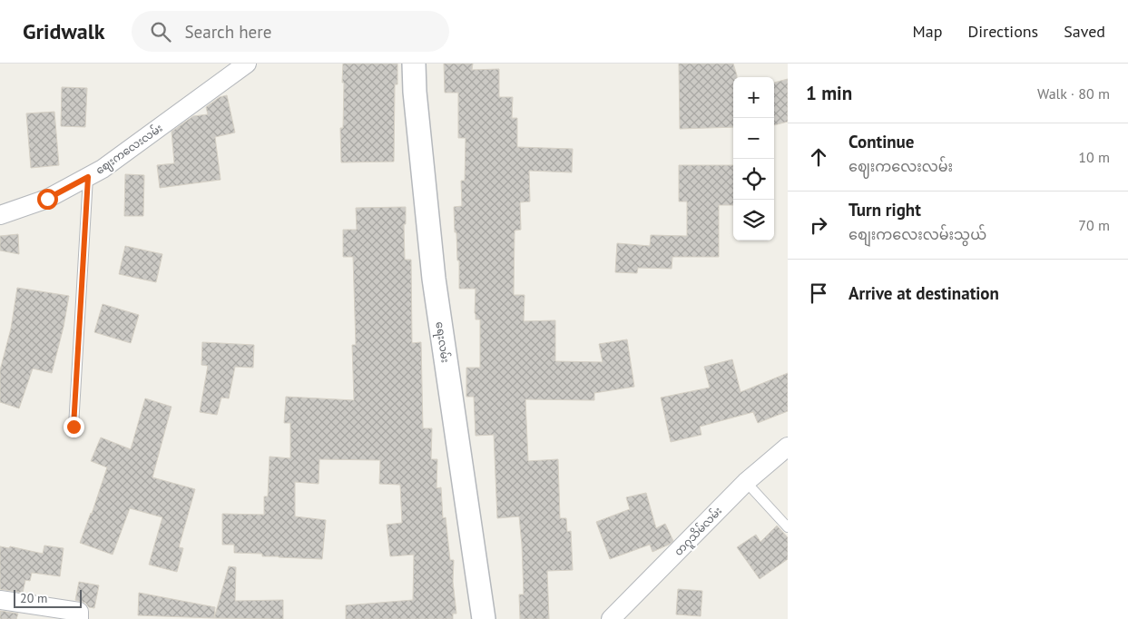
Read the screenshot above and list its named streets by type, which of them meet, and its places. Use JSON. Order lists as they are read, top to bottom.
{
  "streets": {
    "street": ["ဈေးကလေးလမ်း", "ရေးလမ်း", "တဂူသိမ်လမ်း"]
  },
  "scale_bar": "20 m",
  "page": {
    "header": "Gridwalk",
    "search": "Search here",
    "nav": ["Map", "Directions", "Saved"],
    "heading": ["1 min", "Walk · 80 m"],
    "map_buttons": ["+", "−"],
    "list": [
      ["Continue", "ဈေးကလေးလမ်း", "10 m"],
      ["Turn right", "စျေးကလေးလမ်းသွယ်", "70 m"],
      "Arrive at destination"
    ],
    "scale": "20 m"
  }
}
